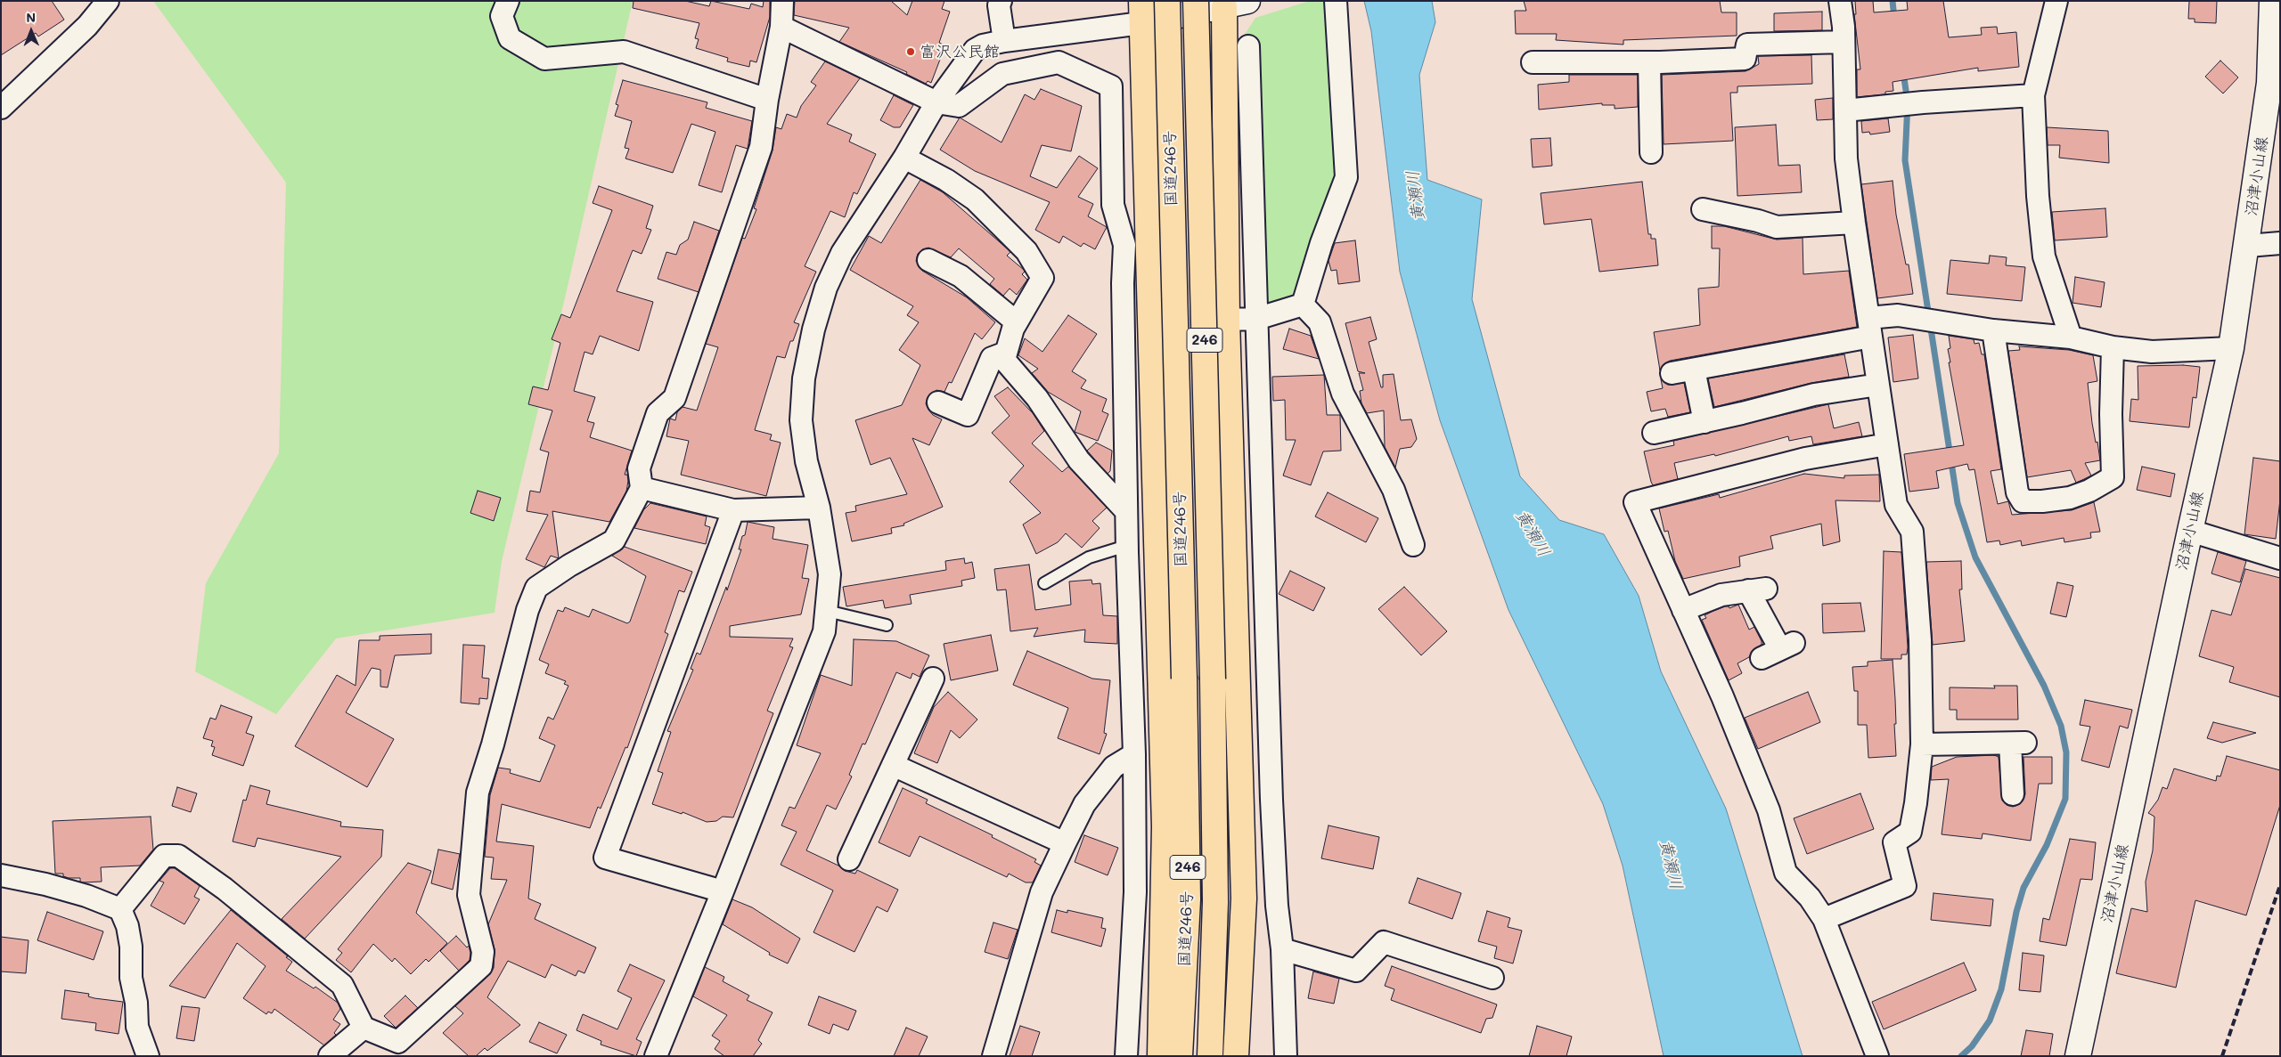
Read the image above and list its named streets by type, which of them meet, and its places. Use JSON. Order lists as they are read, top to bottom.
{
  "streets": {
    "highway": ["国道246号", "246"],
    "main road": ["沼津小山線"]
  },
  "water": ["黄瀬川"],
  "places": ["富沢公民館"],
  "north": "top"
}
